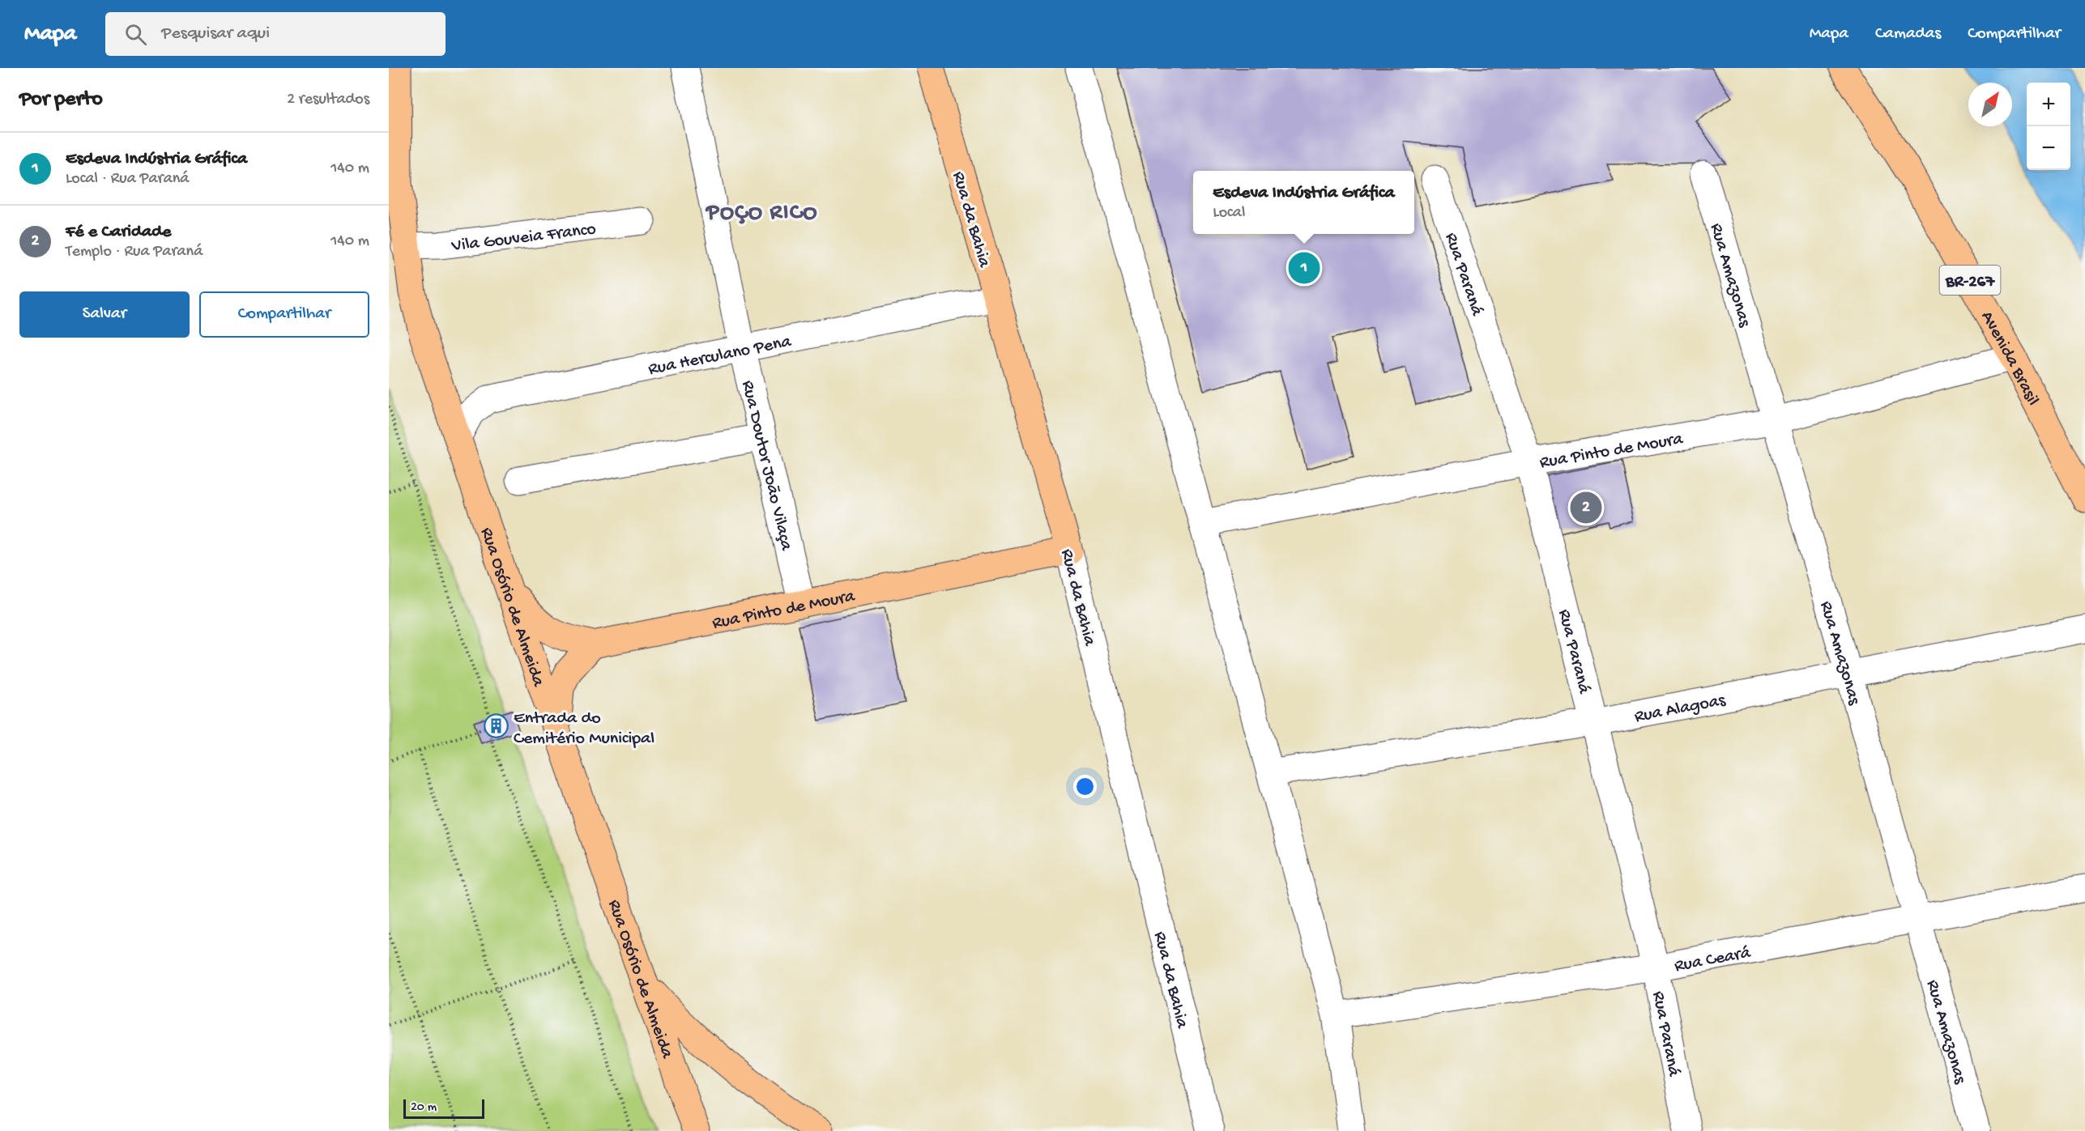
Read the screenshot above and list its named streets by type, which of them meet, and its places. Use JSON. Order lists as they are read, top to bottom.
{
  "streets": {
    "main road": [
      "Rua da Bahia",
      "BR-267",
      "Avenida Brasil",
      "Rua Pinto de Moura",
      "Rua Osório de Almeida"
    ],
    "street": [
      "Vila Gouveia Franco",
      "Rua Paraná",
      "Rua Amazonas",
      "Rua Herculano Pena",
      "Rua Doutor João Vilaça",
      "Rua Alagoas",
      "Rua Ceará"
    ]
  },
  "crossings": [
    ["Rua da Bahia", "Rua Herculano Pena"],
    ["Rua da Bahia", "Rua Pinto de Moura"],
    ["Vila Gouveia Franco", "Rua Osório de Almeida"],
    ["Rua Paraná", "Rua Pinto de Moura"],
    ["Rua Paraná", "Rua Alagoas"],
    ["Rua Paraná", "Rua Ceará"],
    ["Rua Amazonas", "Rua Pinto de Moura"],
    ["Rua Amazonas", "Rua Alagoas"],
    ["Rua Amazonas", "Rua Ceará"],
    ["Rua Herculano Pena", "Rua Doutor João Vilaça"],
    ["Rua Herculano Pena", "Rua Osório de Almeida"],
    ["Avenida Brasil", "Rua Pinto de Moura"],
    ["Rua Pinto de Moura", "Rua Doutor João Vilaça"]
  ],
  "districts": ["POÇO RICO"],
  "places": {
    "building": ["Entrada do Cemitério Municipal"]
  },
  "scale_bar": "20 m",
  "north": "top right",
  "page": {
    "header": "Mapa",
    "search": "Pesquisar aqui",
    "nav": ["Mapa", "Camadas", "Compartilhar"],
    "heading": ["Por perto", "2 resultados"],
    "map_buttons": ["+", "−"],
    "list": [
      {
        "mark": "1",
        "name": "Esdeva Indústria Gráfica",
        "note": "Local · Rua Paraná",
        "value": "140 m"
      },
      {
        "mark": "2",
        "name": "Fé e Caridade",
        "note": "Templo · Rua Paraná",
        "value": "140 m"
      }
    ],
    "popup": ["Esdeva Indústria Gráfica", "Local"],
    "pins": ["1", "2"],
    "buttons": ["Salvar", "Compartilhar"],
    "scale": "20 m"
  }
}
